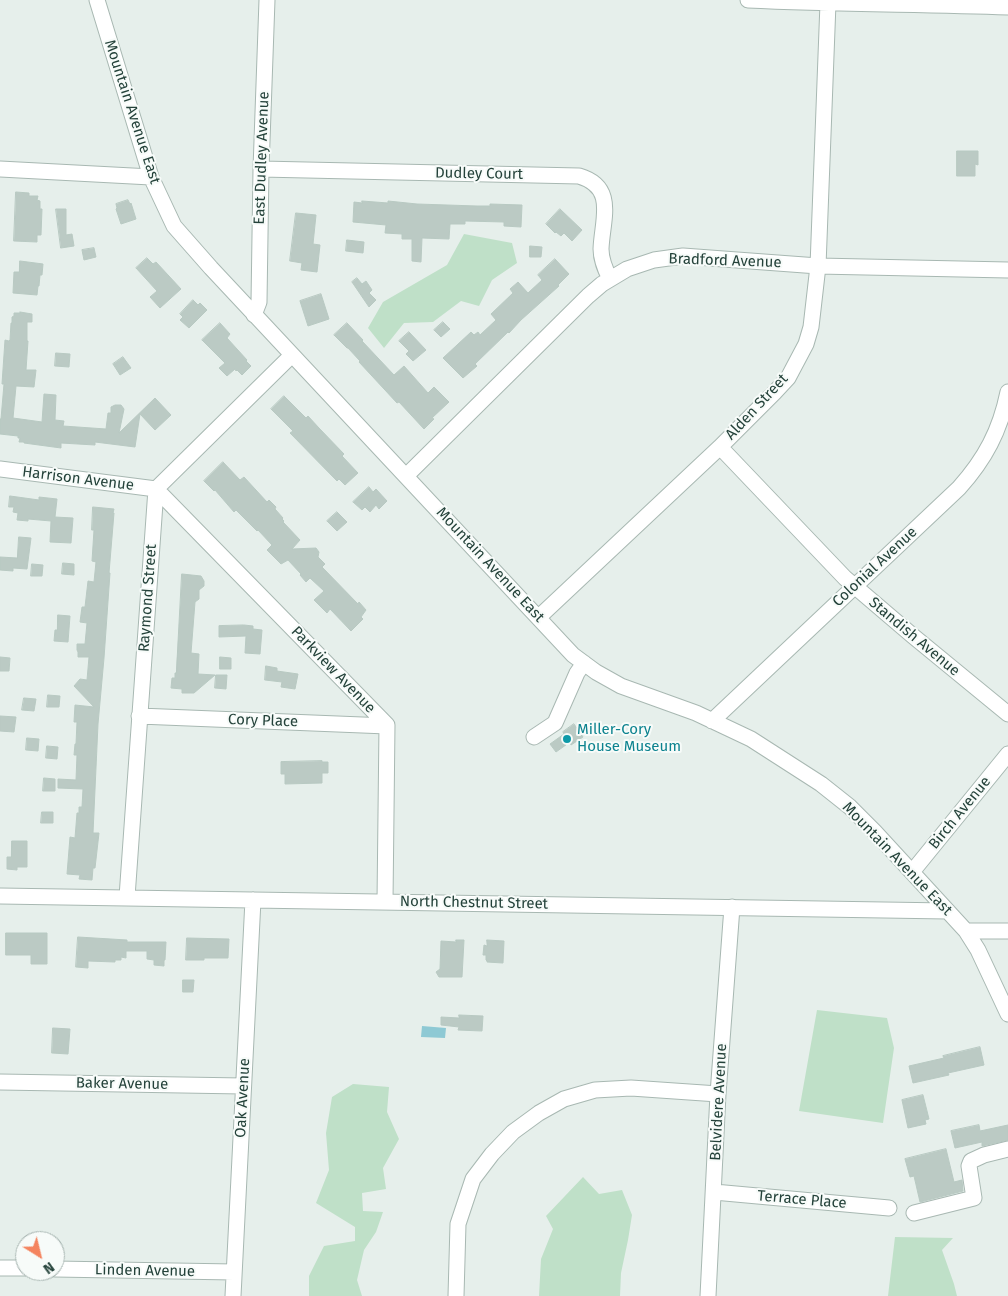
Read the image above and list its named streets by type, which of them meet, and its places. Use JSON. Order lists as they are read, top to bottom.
{
  "streets": {
    "street": [
      "Mountain Avenue East",
      "East Dudley Avenue",
      "Dudley Court",
      "Bradford Avenue",
      "Alden Street",
      "Harrison Avenue",
      "Colonial Avenue",
      "Raymond Street",
      "Standish Avenue",
      "Parkview Avenue",
      "Cory Place",
      "Birch Avenue",
      "North Chestnut Street",
      "Baker Avenue",
      "Oak Avenue",
      "Belvidere Avenue",
      "Terrace Place",
      "Linden Avenue"
    ]
  },
  "crossings": [
    ["Mountain Avenue East", "East Dudley Avenue"],
    ["Mountain Avenue East", "Bradford Avenue"],
    ["Mountain Avenue East", "Alden Street"],
    ["Mountain Avenue East", "Colonial Avenue"],
    ["Mountain Avenue East", "Birch Avenue"],
    ["Mountain Avenue East", "North Chestnut Street"],
    ["East Dudley Avenue", "Dudley Court"],
    ["Dudley Court", "Bradford Avenue"],
    ["Bradford Avenue", "Alden Street"],
    ["Alden Street", "Standish Avenue"],
    ["Harrison Avenue", "Raymond Street"],
    ["Harrison Avenue", "Parkview Avenue"],
    ["Colonial Avenue", "Standish Avenue"],
    ["Raymond Street", "Parkview Avenue"],
    ["Raymond Street", "Cory Place"],
    ["Raymond Street", "North Chestnut Street"],
    ["Parkview Avenue", "Cory Place"],
    ["Parkview Avenue", "North Chestnut Street"],
    ["North Chestnut Street", "Oak Avenue"],
    ["North Chestnut Street", "Belvidere Avenue"],
    ["Baker Avenue", "Oak Avenue"],
    ["Oak Avenue", "Linden Avenue"],
    ["Belvidere Avenue", "Terrace Place"]
  ],
  "places": ["Miller-Cory House Museum"],
  "north": "bottom right"
}
